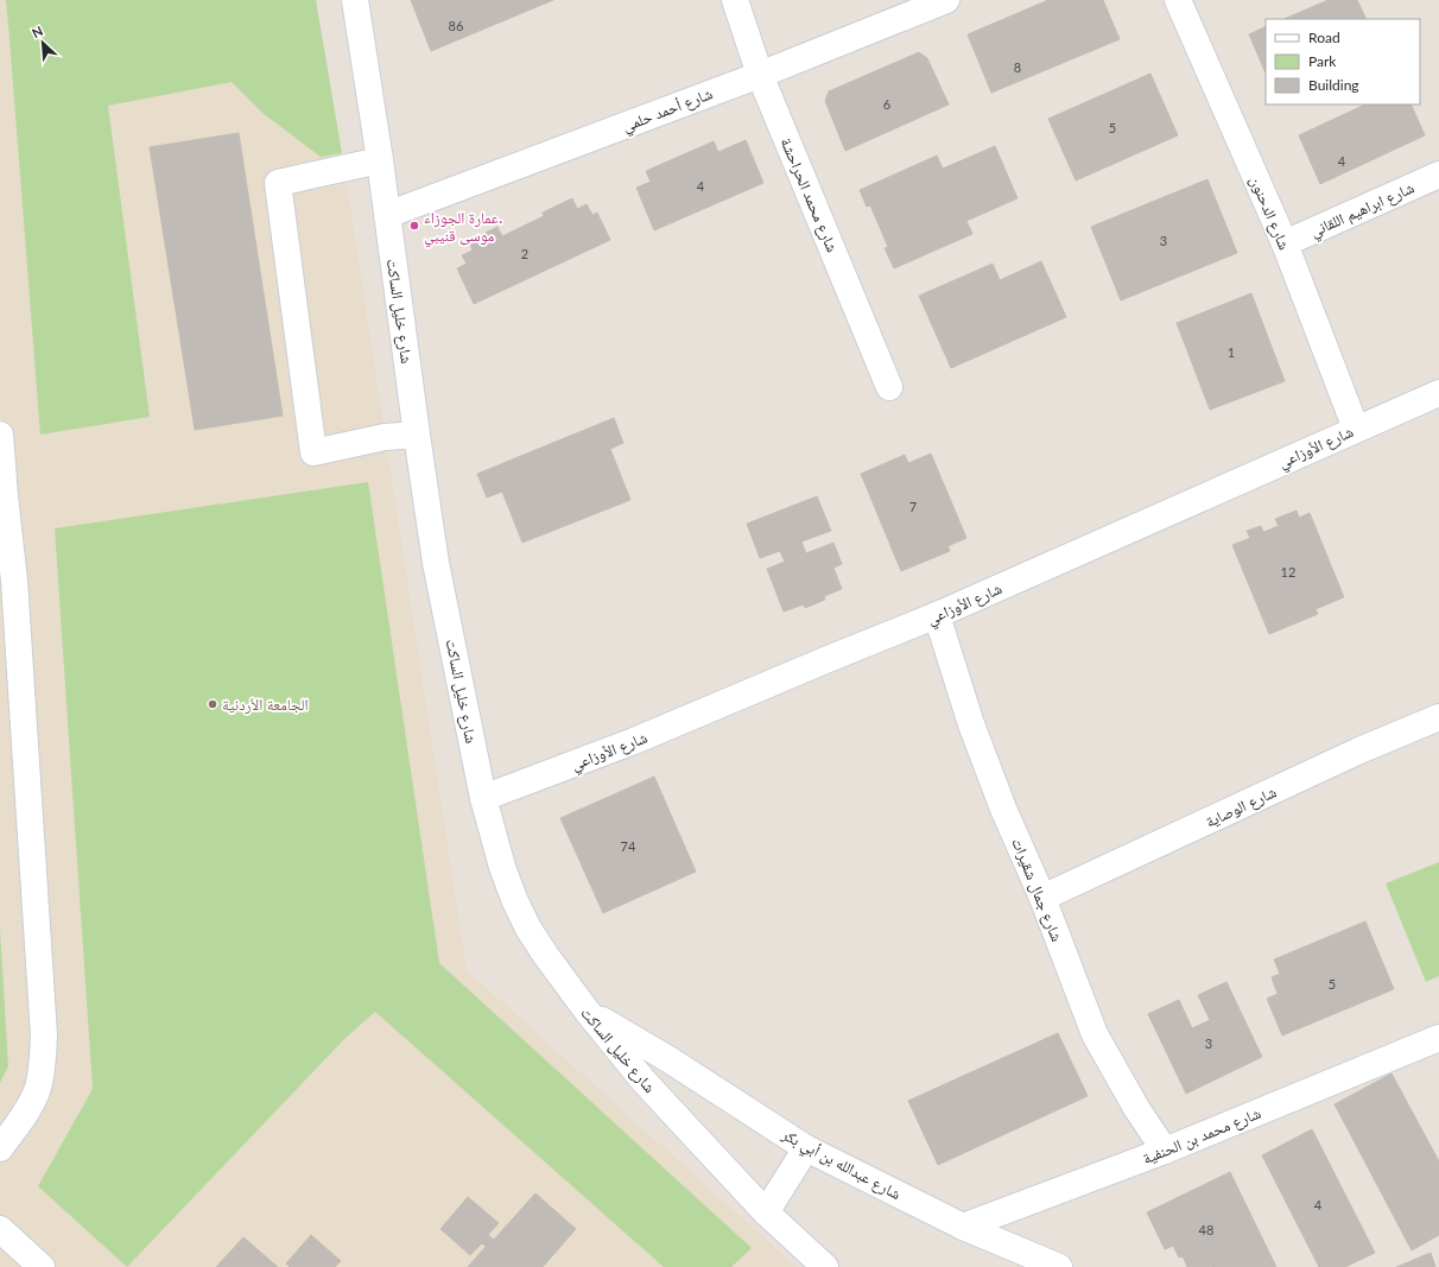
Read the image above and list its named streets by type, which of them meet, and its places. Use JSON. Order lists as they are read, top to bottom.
{
  "streets": {
    "street": [
      "شارع أحمد حلمي",
      "شارع محمد الحراحشة",
      "شارع ابراهيم اللقاني",
      "شارع الدحنون",
      "شارع خليل الساكت",
      "شارع الأوزاعي",
      "شارع الوصاية",
      "شارع جمال شقيرات",
      "شارع محمد بن الحنفية",
      "شارع عبدالله بن أبي بكر"
    ]
  },
  "crossings": [
    ["شارع أحمد حلمي", "شارع محمد الحراحشة"],
    ["شارع أحمد حلمي", "شارع خليل الساكت"],
    ["شارع ابراهيم اللقاني", "شارع الدحنون"],
    ["شارع الدحنون", "شارع الأوزاعي"],
    ["شارع خليل الساكت", "شارع الأوزاعي"],
    ["شارع خليل الساكت", "شارع عبدالله بن أبي بكر"],
    ["شارع الأوزاعي", "شارع جمال شقيرات"],
    ["شارع الوصاية", "شارع جمال شقيرات"],
    ["شارع جمال شقيرات", "شارع محمد بن الحنفية"],
    ["شارع محمد بن الحنفية", "شارع عبدالله بن أبي بكر"]
  ],
  "places": ["عمارة الجوزاء. موسى قنيبي", "الجامعة الأردنية"],
  "house_numbers": [
    "86",
    "8",
    "6",
    "5",
    "4",
    "4",
    "3",
    "2",
    "1",
    "7",
    "12",
    "74",
    "5",
    "3",
    "4",
    "48"
  ],
  "legend": ["Road", "Park", "Building"],
  "north": "top left"
}
